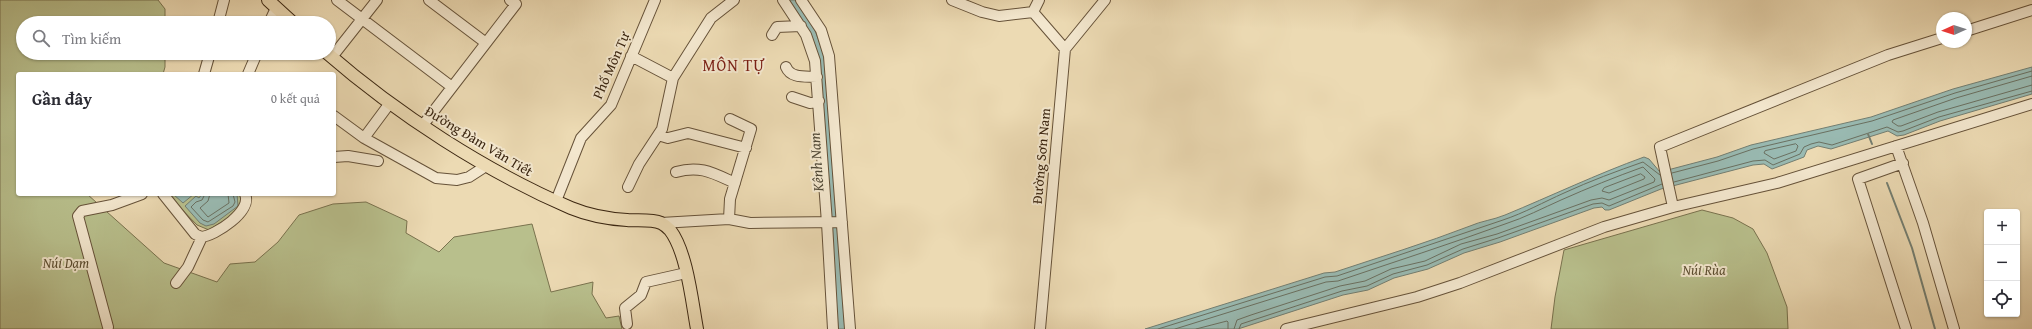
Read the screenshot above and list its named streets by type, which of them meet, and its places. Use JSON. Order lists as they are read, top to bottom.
{
  "streets": {
    "main road": ["Đường Đàm Văn Tiết"],
    "street": ["Phố Môn Tự", "Đường Sơn Nam"]
  },
  "crossings": [
    ["Phố Môn Tự", "Đường Đàm Văn Tiết"]
  ],
  "districts": ["MÔN TỰ"],
  "water": ["Kênh Nam"],
  "parks": ["Núi Dạm", "Núi Rùa"],
  "north": "left",
  "page": {
    "search": "Tìm kiếm",
    "heading": ["Gần đây", "0 kết quả"],
    "map_buttons": ["+", "−"]
  }
}
